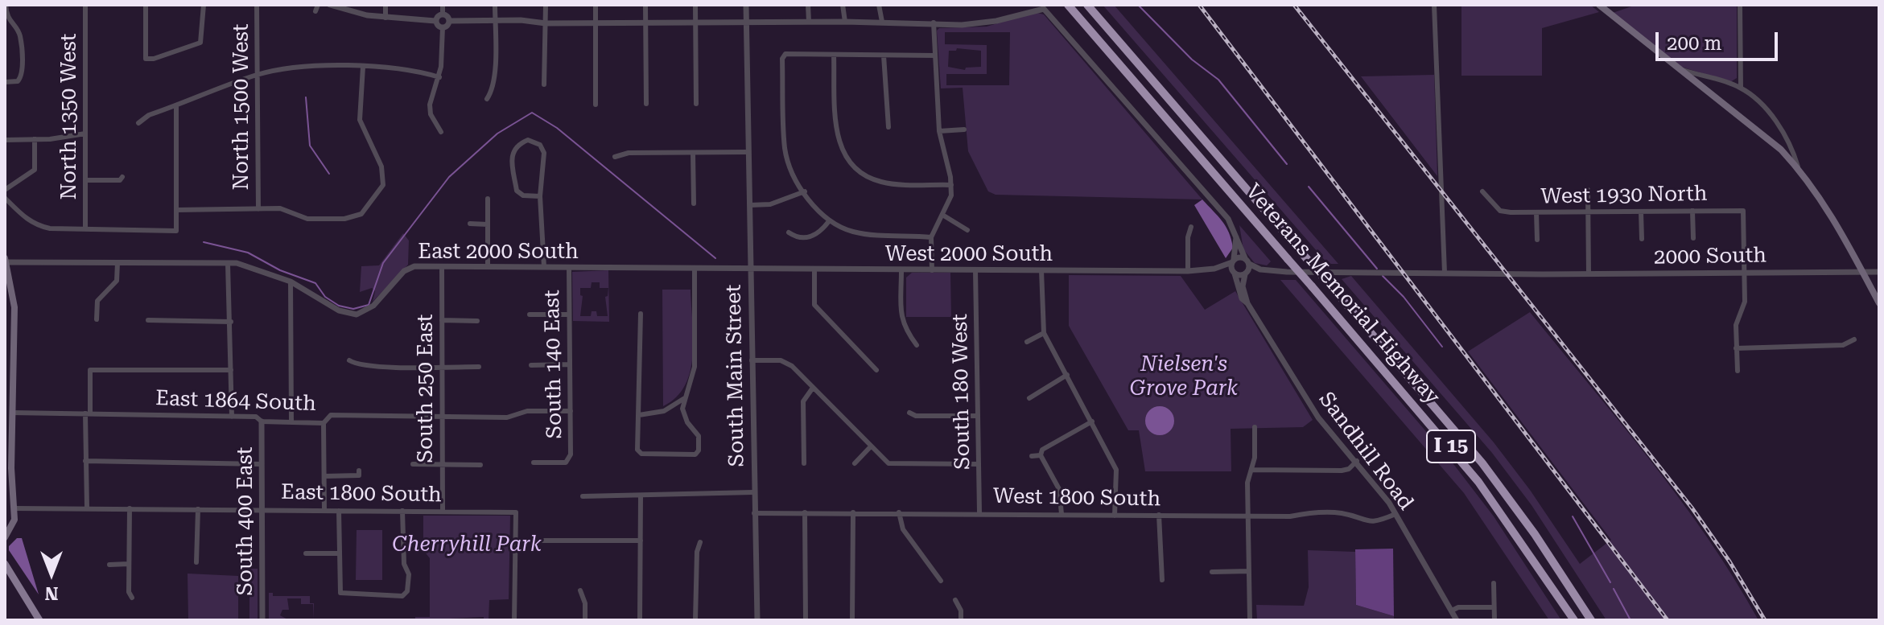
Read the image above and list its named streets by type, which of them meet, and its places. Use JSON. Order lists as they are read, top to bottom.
{
  "streets": {
    "highway": ["Veterans Memorial Highway", "I 15"],
    "street": [
      "North 1500 West",
      "North 1350 West",
      "West 1930 North",
      "East 2000 South",
      "West 2000 South",
      "2000 South",
      "South 140 East",
      "South Main Street",
      "South 250 East",
      "South 180 West",
      "East 1864 South",
      "Sandhill Road",
      "East 1800 South",
      "West 1800 South",
      "South 400 East"
    ]
  },
  "crossings": [
    ["West 1930 North", "2000 South"],
    ["East 2000 South", "West 2000 South"],
    ["East 2000 South", "South 140 East"],
    ["East 2000 South", "South Main Street"],
    ["East 2000 South", "South 250 East"],
    ["West 2000 South", "South Main Street"],
    ["West 2000 South", "South 180 West"],
    ["West 2000 South", "Sandhill Road"],
    ["South 140 East", "East 1864 South"],
    ["South Main Street", "West 1800 South"],
    ["South 250 East", "East 1864 South"],
    ["South 250 East", "East 1800 South"],
    ["South 180 West", "West 1800 South"],
    ["East 1864 South", "South 400 East"],
    ["Sandhill Road", "West 1800 South"],
    ["East 1800 South", "South 400 East"]
  ],
  "parks": ["Nielsen's Grove Park", "Cherryhill Park"],
  "scale_bar": "200 m",
  "north": "bottom"
}
